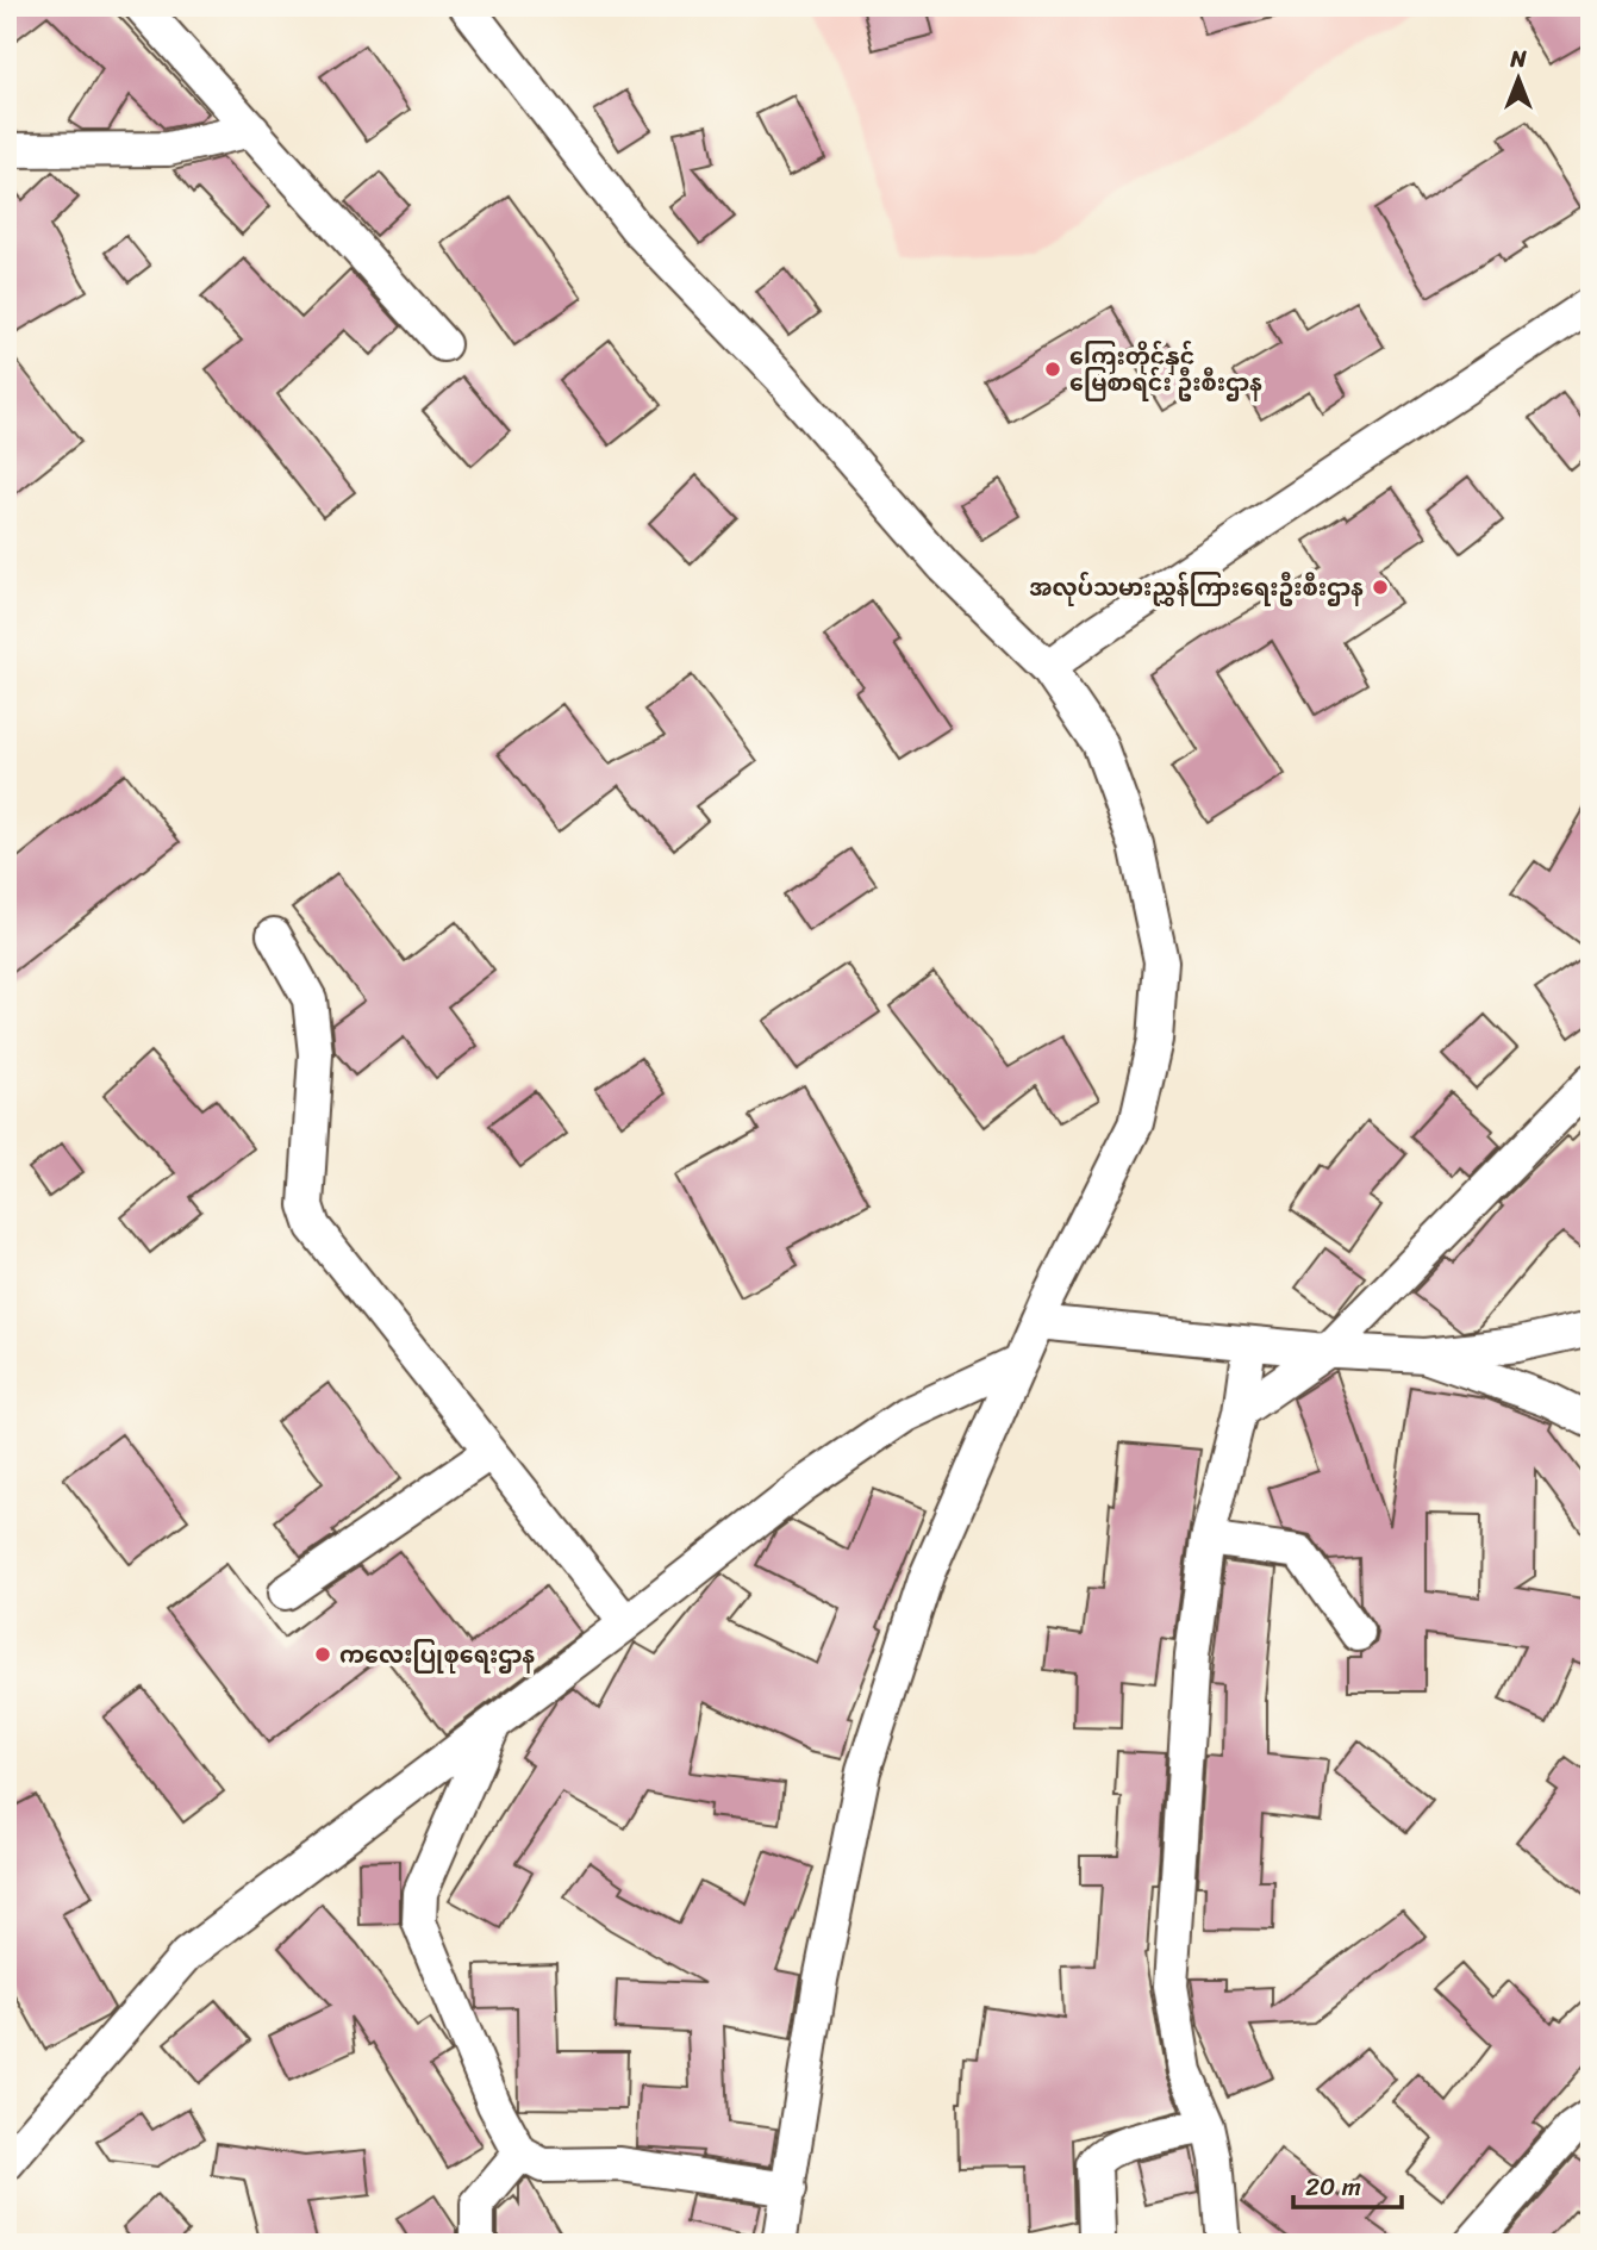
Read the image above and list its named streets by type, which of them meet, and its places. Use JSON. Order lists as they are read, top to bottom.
{
  "places": ["ကြေးတိုင်နှင့် မြေစာရင်း ဦးစီးဌာန", "အလုပ်သမားညွှန်ကြားရေးဦးစီးဌာန", "ကလေးပြုစုရေးဌာန"],
  "scale_bar": "20 m",
  "north": "top"
}
